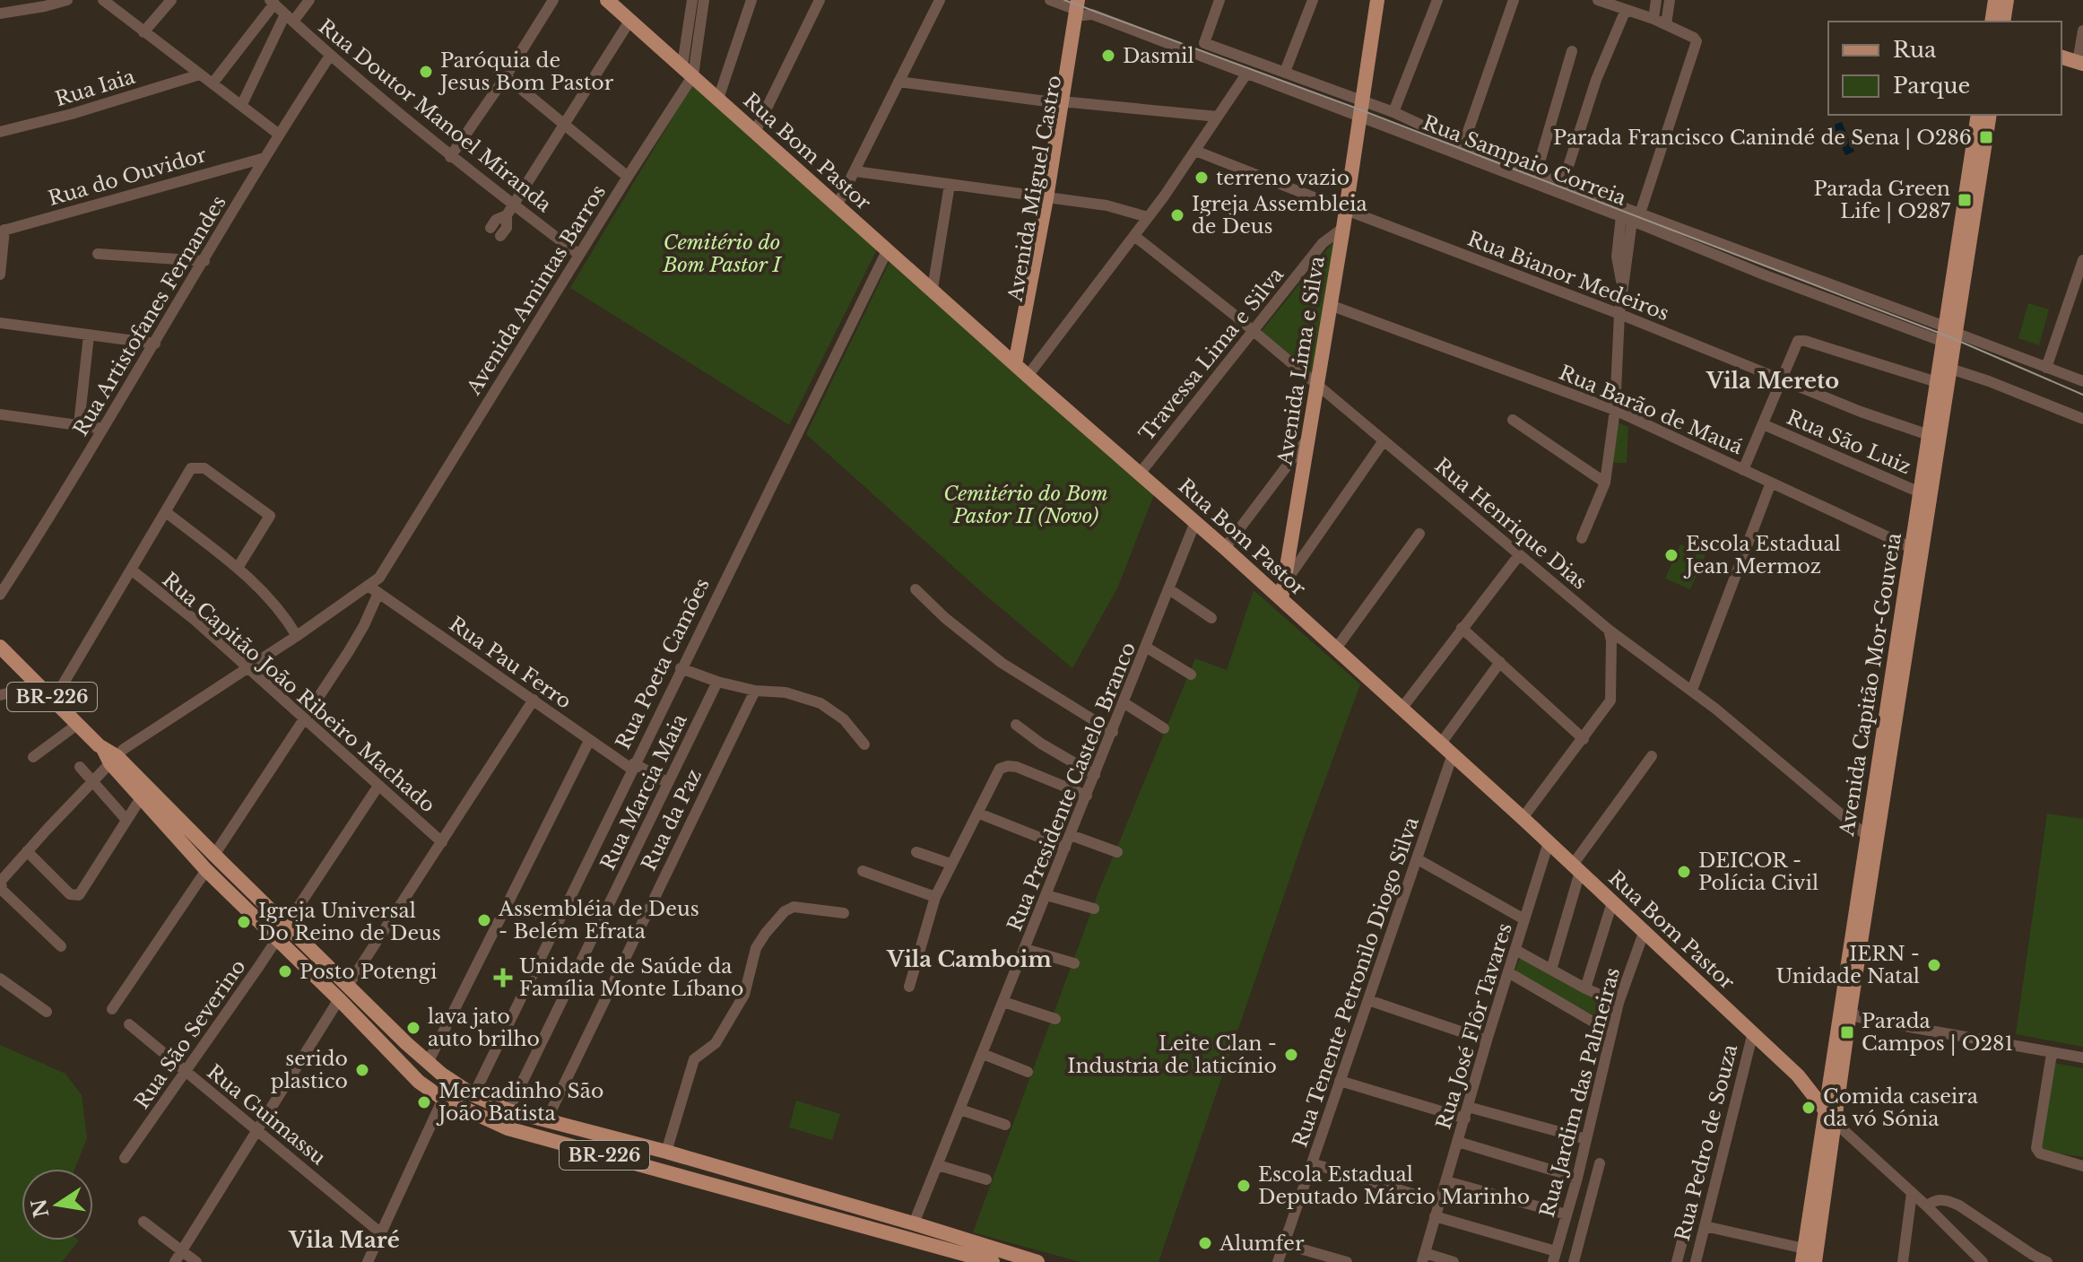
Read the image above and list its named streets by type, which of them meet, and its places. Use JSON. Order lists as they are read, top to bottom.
{
  "streets": {
    "main road": [
      "Rua Bom Pastor",
      "Avenida Miguel Castro",
      "Avenida Lima e Silva",
      "Avenida Capitão Mor-Gouveia",
      "BR-226"
    ],
    "street": [
      "Rua Iaia",
      "Rua Doutor Manoel Miranda",
      "Rua Sampaio Correia",
      "Rua do Ouvidor",
      "Rua Bianor Medeiros",
      "Avenida Amintas Barros",
      "Rua Artistofanes Fernandes",
      "Travessa Lima e Silva",
      "Rua Barão de Mauá",
      "Rua São Luiz",
      "Rua Henrique Dias",
      "Rua Pau Ferro",
      "Rua Poeta Camões",
      "Rua Capitão João Ribeiro Machado",
      "Rua Presidente Castelo Branco",
      "Rua Marcia Maia",
      "Rua da Paz",
      "Rua Tenente Petronilo Diogo Silva",
      "Rua José Flôr Tavares",
      "Rua São Severino",
      "Rua Jardim das Palmeiras",
      "Rua Guimassu",
      "Rua Pedro de Souza"
    ]
  },
  "crossings": [
    ["Rua Doutor Manoel Miranda", "Avenida Amintas Barros"],
    ["Rua Doutor Manoel Miranda", "Rua Artistofanes Fernandes"],
    ["Rua Bom Pastor", "Avenida Miguel Castro"],
    ["Rua Bom Pastor", "Avenida Amintas Barros"],
    ["Rua Bom Pastor", "Travessa Lima e Silva"],
    ["Rua Bom Pastor", "Avenida Lima e Silva"],
    ["Rua Bom Pastor", "Rua Poeta Camões"],
    ["Rua Bom Pastor", "Avenida Capitão Mor-Gouveia"],
    ["Rua Bom Pastor", "Rua Presidente Castelo Branco"],
    ["Rua Bom Pastor", "Rua Tenente Petronilo Diogo Silva"],
    ["Rua Bom Pastor", "Rua José Flôr Tavares"],
    ["Rua Bom Pastor", "Rua Jardim das Palmeiras"],
    ["Rua Bom Pastor", "Rua Pedro de Souza"],
    ["Rua Sampaio Correia", "Avenida Miguel Castro"],
    ["Rua Sampaio Correia", "Avenida Lima e Silva"],
    ["Rua Sampaio Correia", "Avenida Capitão Mor-Gouveia"],
    ["Rua do Ouvidor", "Rua Artistofanes Fernandes"],
    ["Rua Bianor Medeiros", "Avenida Lima e Silva"],
    ["Rua Bianor Medeiros", "Avenida Capitão Mor-Gouveia"],
    ["Avenida Amintas Barros", "Rua Pau Ferro"],
    ["Travessa Lima e Silva", "Avenida Lima e Silva"],
    ["Travessa Lima e Silva", "Rua Henrique Dias"],
    ["Avenida Lima e Silva", "Rua Barão de Mauá"],
    ["Avenida Lima e Silva", "Rua Henrique Dias"],
    ["Rua Barão de Mauá", "Avenida Capitão Mor-Gouveia"],
    ["Rua São Luiz", "Avenida Capitão Mor-Gouveia"],
    ["Rua Henrique Dias", "Avenida Capitão Mor-Gouveia"],
    ["Rua Pau Ferro", "Rua Poeta Camões"],
    ["Rua Pau Ferro", "Rua Marcia Maia"],
    ["Rua Poeta Camões", "BR-226"],
    ["Rua Capitão João Ribeiro Machado", "Rua São Severino"],
    ["BR-226", "Rua Presidente Castelo Branco"],
    ["BR-226", "Rua Marcia Maia"],
    ["BR-226", "Rua da Paz"],
    ["BR-226", "Rua São Severino"],
    ["Rua São Severino", "Rua Guimassu"]
  ],
  "districts": ["Vila Mereto", "Vila Camboim", "Vila Maré"],
  "parks": ["Cemitério do Bom Pastor I", "Cemitério do Bom Pastor II (Novo)"],
  "places": {
    "other": [
      "Dasmil",
      "Paróquia de Jesus Bom Pastor",
      "terreno vazio",
      "Igreja Assembleia de Deus",
      "Escola Estadual Jean Mermoz",
      "DEICOR - Polícia Civil",
      "Assembléia de Deus - Belém Efrata",
      "Igreja Universal Do Reino de Deus",
      "IERN - Unidade Natal",
      "Posto Potengi",
      "lava jato auto brilho",
      "Leite Clan - Industria de laticínio",
      "serido plastico",
      "Mercadinho São João Batista",
      "Comida caseira da vó Sónia",
      "Escola Estadual Deputado Márcio Marinho",
      "Alumfer"
    ],
    "transit": ["Parada Francisco Canindé de Sena | O286", "Parada Green Life | O287", "Parada Campos | O281"],
    "health": ["Unidade de Saúde da Família Monte Líbano"]
  },
  "legend": ["Rua", "Parque"],
  "north": "left"
}
